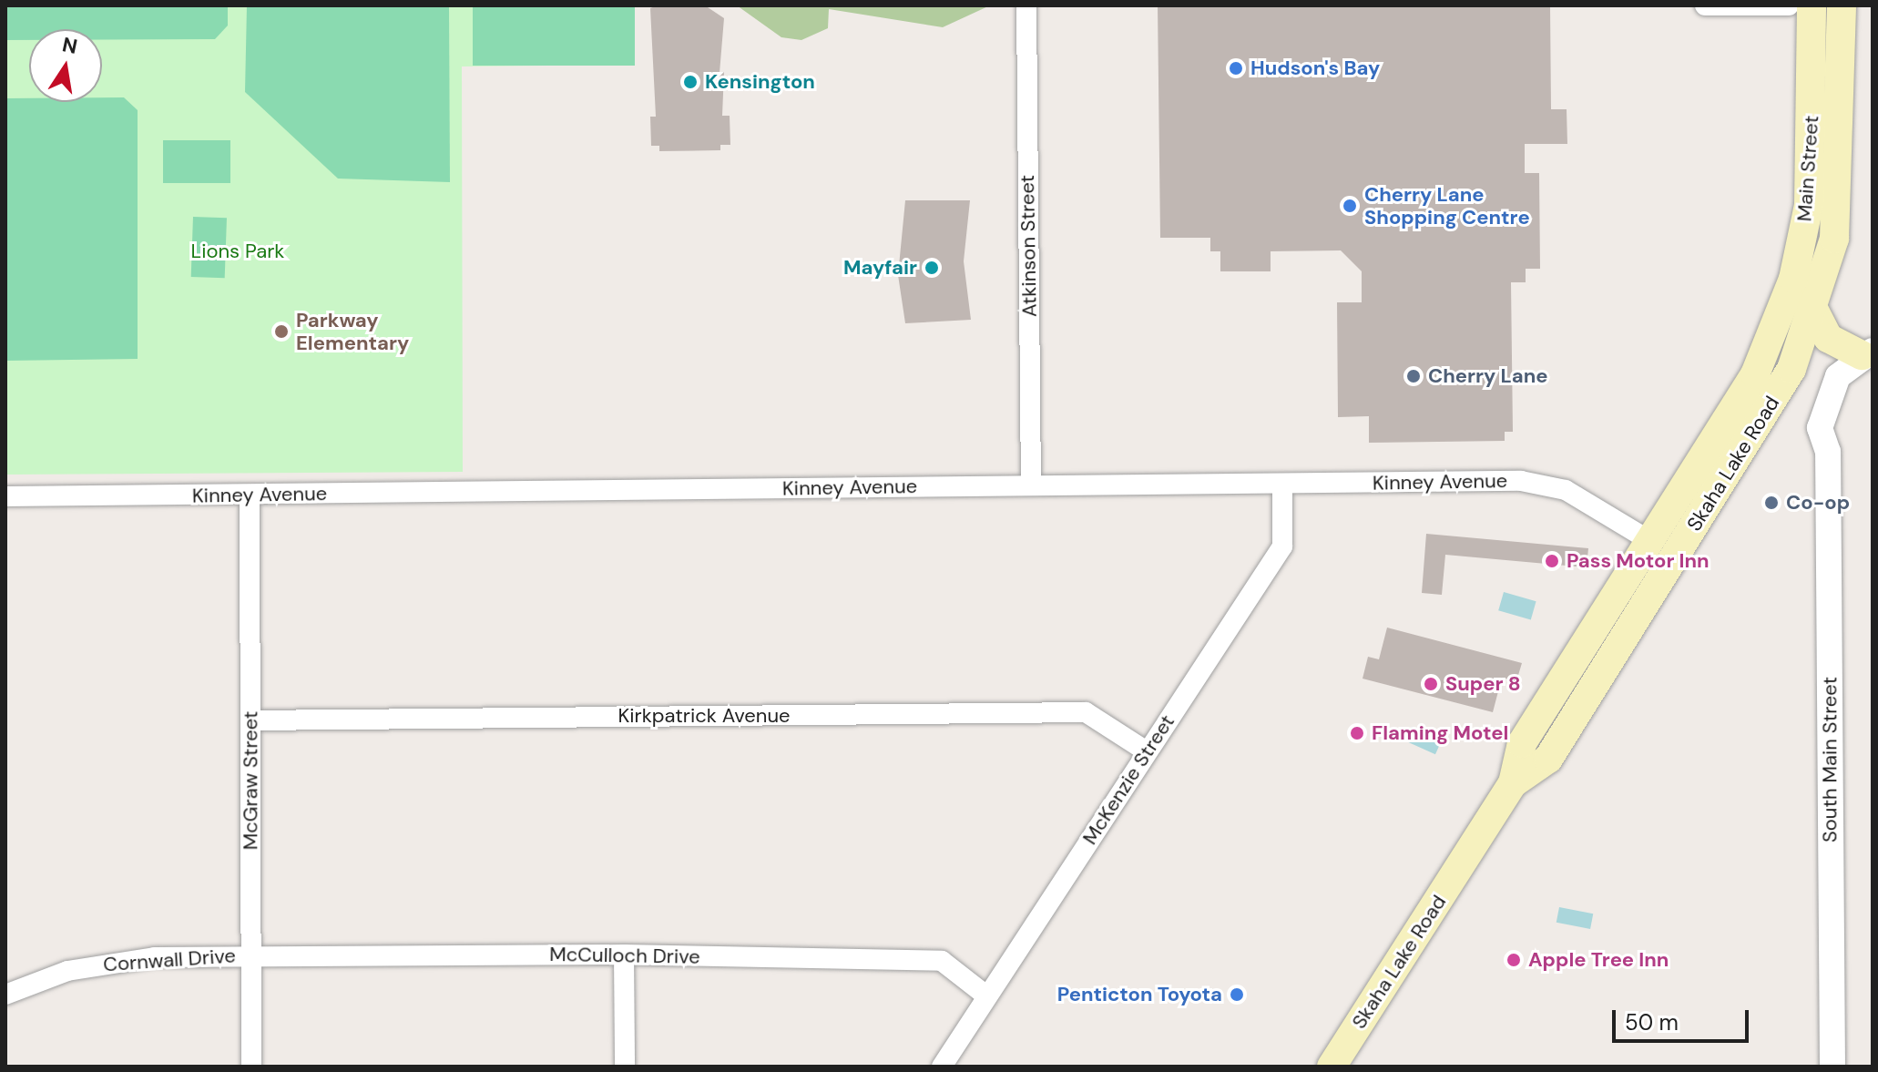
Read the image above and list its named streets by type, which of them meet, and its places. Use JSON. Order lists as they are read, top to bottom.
{
  "streets": {
    "main road": ["Main Street", "Skaha Lake Road"],
    "street": [
      "Atkinson Street",
      "Kinney Avenue",
      "Kirkpatrick Avenue",
      "South Main Street",
      "McKenzie Street",
      "McGraw Street",
      "McCulloch Drive",
      "Cornwall Drive"
    ]
  },
  "crossings": [
    ["Main Street", "Skaha Lake Road"],
    ["Atkinson Street", "Kinney Avenue"],
    ["Skaha Lake Road", "Kinney Avenue"],
    ["Kinney Avenue", "McKenzie Street"],
    ["Kinney Avenue", "McGraw Street"],
    ["Kirkpatrick Avenue", "McKenzie Street"],
    ["Kirkpatrick Avenue", "McGraw Street"],
    ["McKenzie Street", "McCulloch Drive"],
    ["McGraw Street", "McCulloch Drive"],
    ["McGraw Street", "Cornwall Drive"],
    ["McCulloch Drive", "Cornwall Drive"]
  ],
  "parks": ["Lions Park"],
  "places": [
    "Hudson's Bay",
    "Kensington",
    "Cherry Lane Shopping Centre",
    "Mayfair",
    "Parkway Elementary",
    "Cherry Lane",
    "Co-op",
    "Pass Motor Inn",
    "Super 8",
    "Flaming Motel",
    "Apple Tree Inn",
    "Penticton Toyota"
  ],
  "scale_bar": "50 m",
  "north": "top"
}
